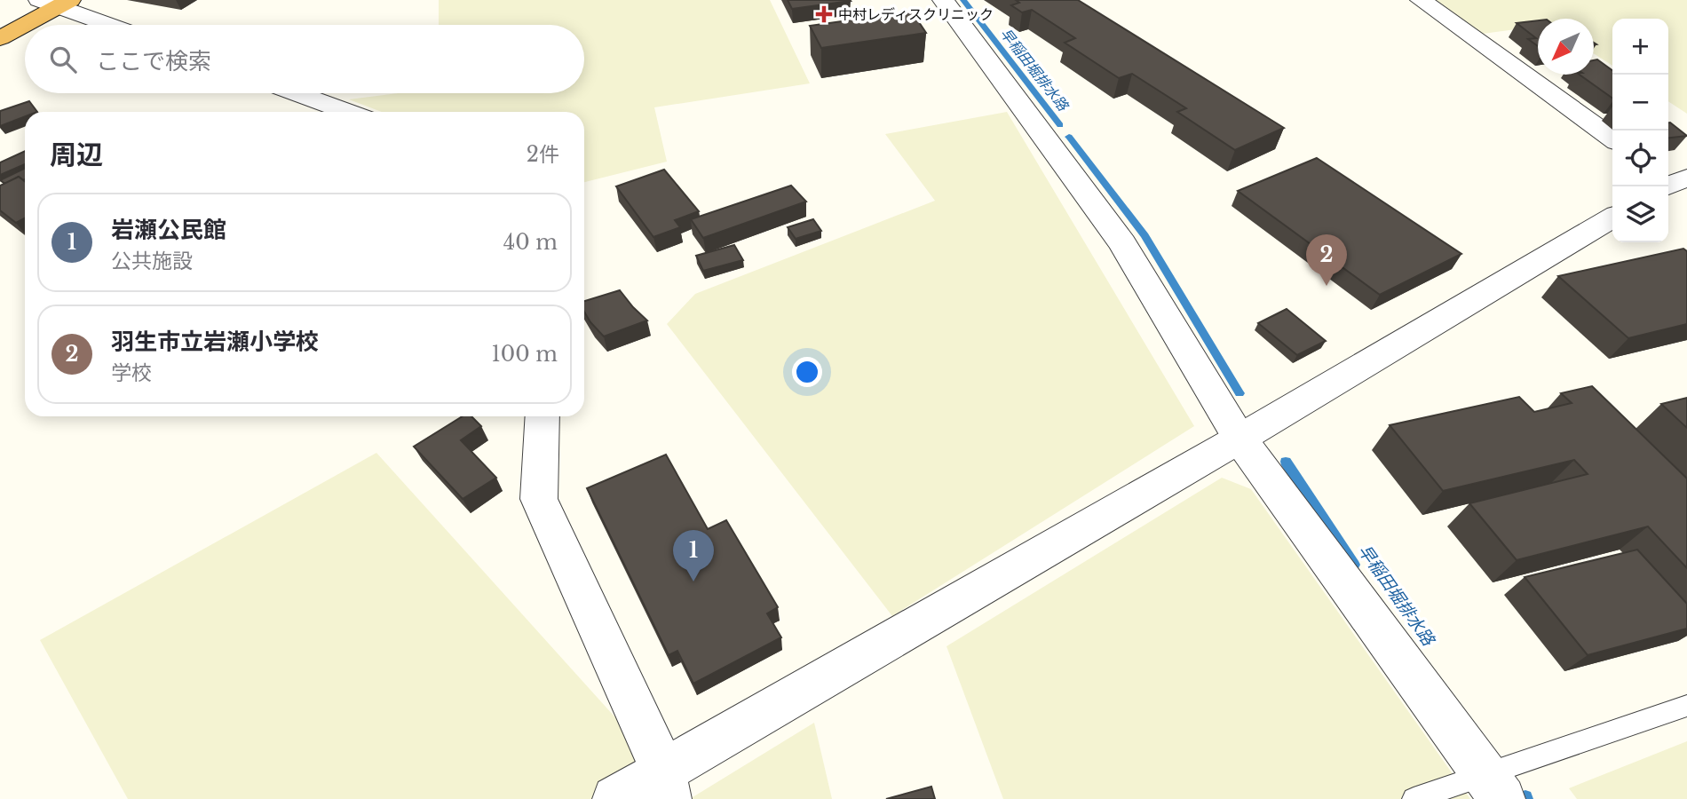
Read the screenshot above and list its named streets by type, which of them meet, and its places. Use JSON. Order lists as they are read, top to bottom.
{
  "water": ["早稲田堀排水路"],
  "places": {
    "health": ["中村レディスクリニック"]
  },
  "north": "bottom left",
  "page": {
    "map_buttons": ["+", "−"],
    "search": "ここで検索",
    "heading": ["周辺", "2件"],
    "list": [
      {
        "mark": "1",
        "name": "岩瀬公民館",
        "note": "公共施設",
        "value": "40 m"
      },
      {
        "mark": "2",
        "name": "羽生市立岩瀬小学校",
        "note": "学校",
        "value": "100 m"
      }
    ],
    "pins": ["2", "1"]
  }
}
